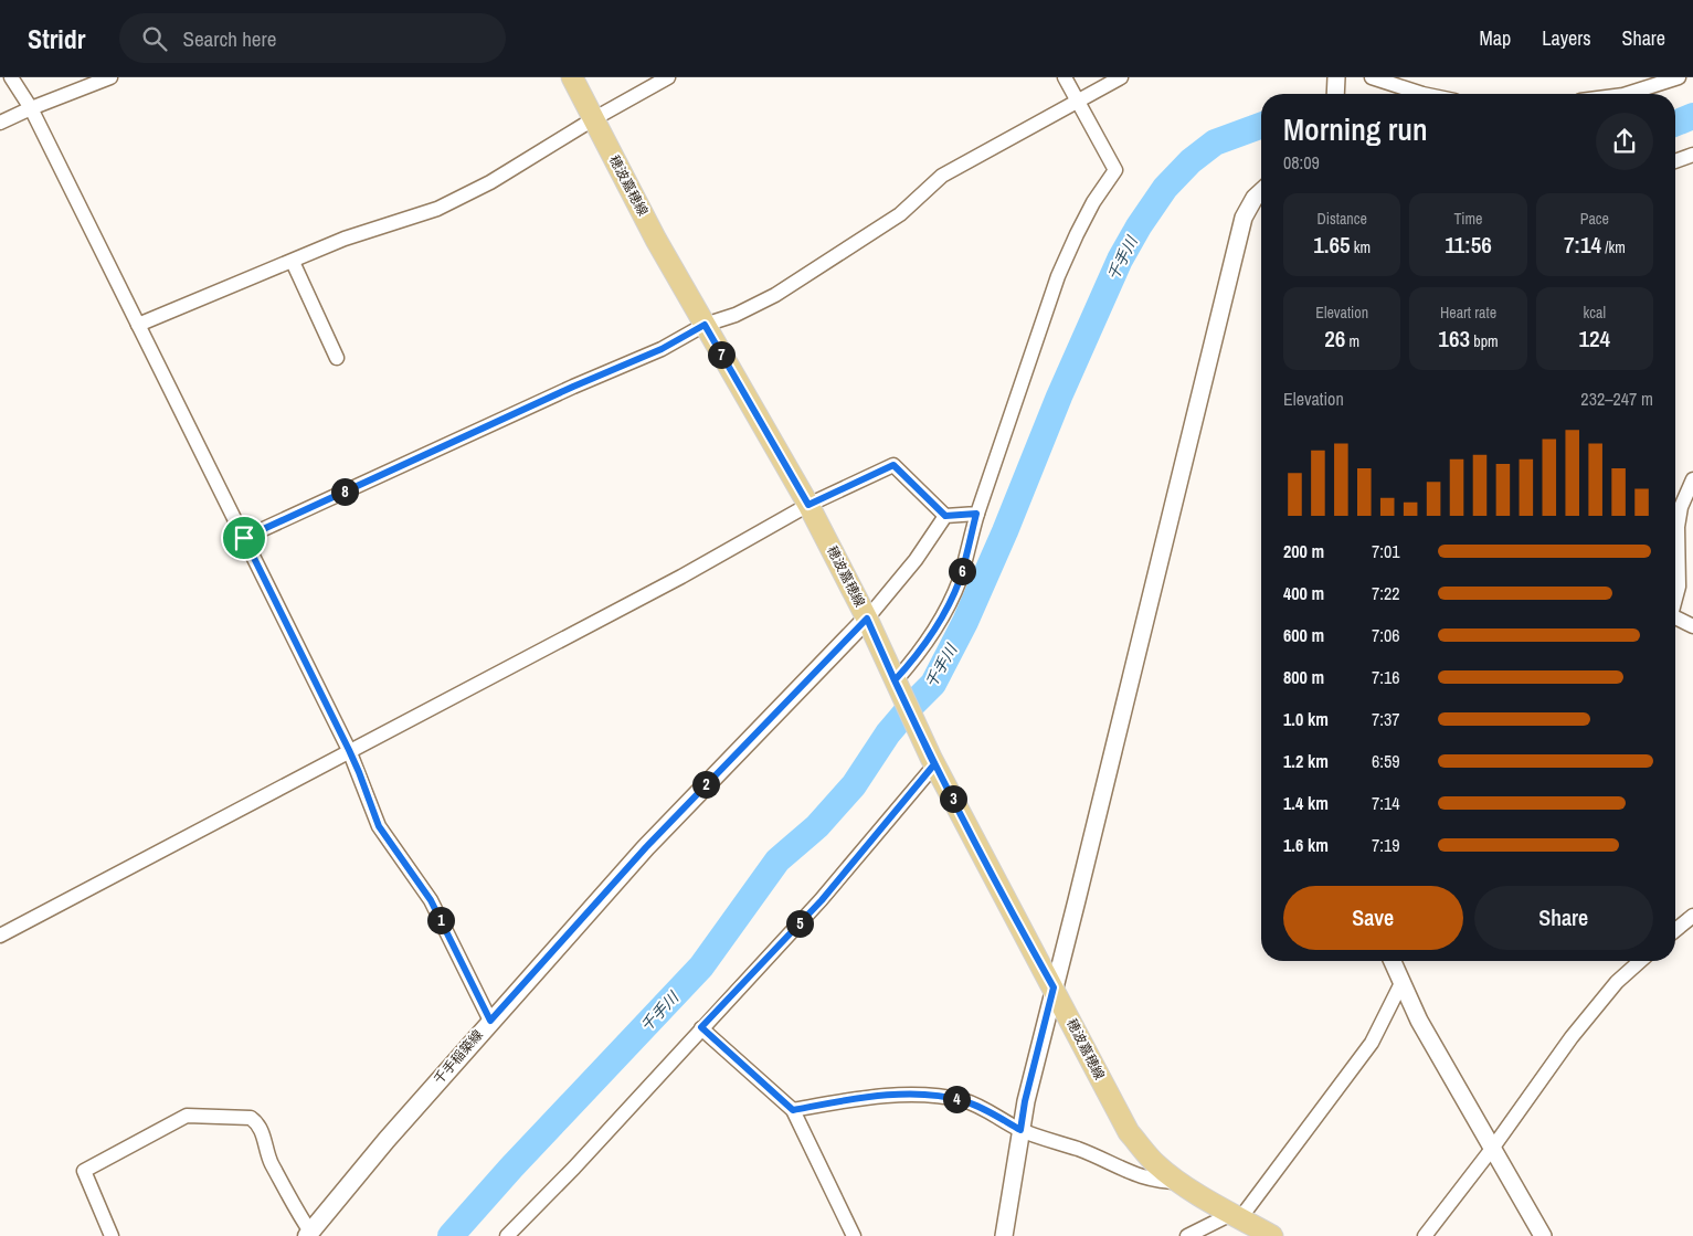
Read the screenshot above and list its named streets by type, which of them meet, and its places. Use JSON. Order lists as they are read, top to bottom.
{
  "streets": {
    "main road": ["穂波嘉穂線", "千手稲築線"]
  },
  "crossings": [
    ["穂波嘉穂線", "千手稲築線"]
  ],
  "water": ["千手川"],
  "page": {
    "header": "Stridr",
    "search": "Search here",
    "nav": ["Map", "Layers", "Share"],
    "heading": ["Morning run", "08:09"],
    "stats": [
      ["Distance", "1.65 km"],
      ["Time", "11:56"],
      ["Pace", "7:14 /km"],
      ["Elevation", "26 m"],
      ["Heart rate", "163 bpm"],
      ["kcal", "124"]
    ],
    "pins": [
      "7",
      "8",
      "6",
      "2",
      "3",
      "1",
      "5",
      "4"
    ],
    "chart": ["Elevation", "232–247 m"],
    "list": [
      {
        "name": "200 m",
        "note": "7:01"
      },
      {
        "name": "400 m",
        "note": "7:22"
      },
      {
        "name": "600 m",
        "note": "7:06"
      },
      {
        "name": "800 m",
        "note": "7:16"
      },
      {
        "name": "1.0 km",
        "note": "7:37"
      },
      {
        "name": "1.2 km",
        "note": "6:59"
      },
      {
        "name": "1.4 km",
        "note": "7:14"
      },
      {
        "name": "1.6 km",
        "note": "7:19"
      }
    ],
    "buttons": ["Save", "Share"]
  }
}
